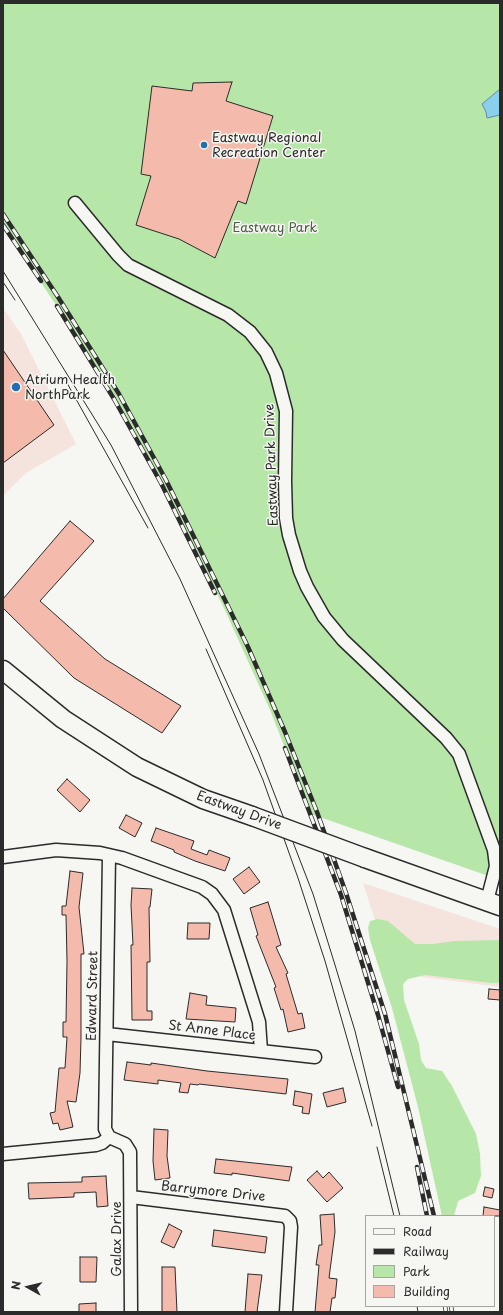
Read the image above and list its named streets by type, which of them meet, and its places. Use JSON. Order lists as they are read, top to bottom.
{
  "streets": {
    "main road": ["Eastway Drive"],
    "street": [
      "Eastway Park Drive",
      "Edward Street",
      "St Anne Place",
      "Barrymore Drive",
      "Galax Drive"
    ]
  },
  "crossings": [
    ["Eastway Park Drive", "Eastway Drive"],
    ["Edward Street", "St Anne Place"],
    ["Edward Street", "Galax Drive"],
    ["Barrymore Drive", "Galax Drive"]
  ],
  "parks": ["Eastway Park"],
  "places": ["Eastway Regional Recreation Center", "Atrium Health NorthPark"],
  "legend": [
    "Road",
    "Railway",
    "Park",
    "Building"
  ],
  "north": "left"
}
